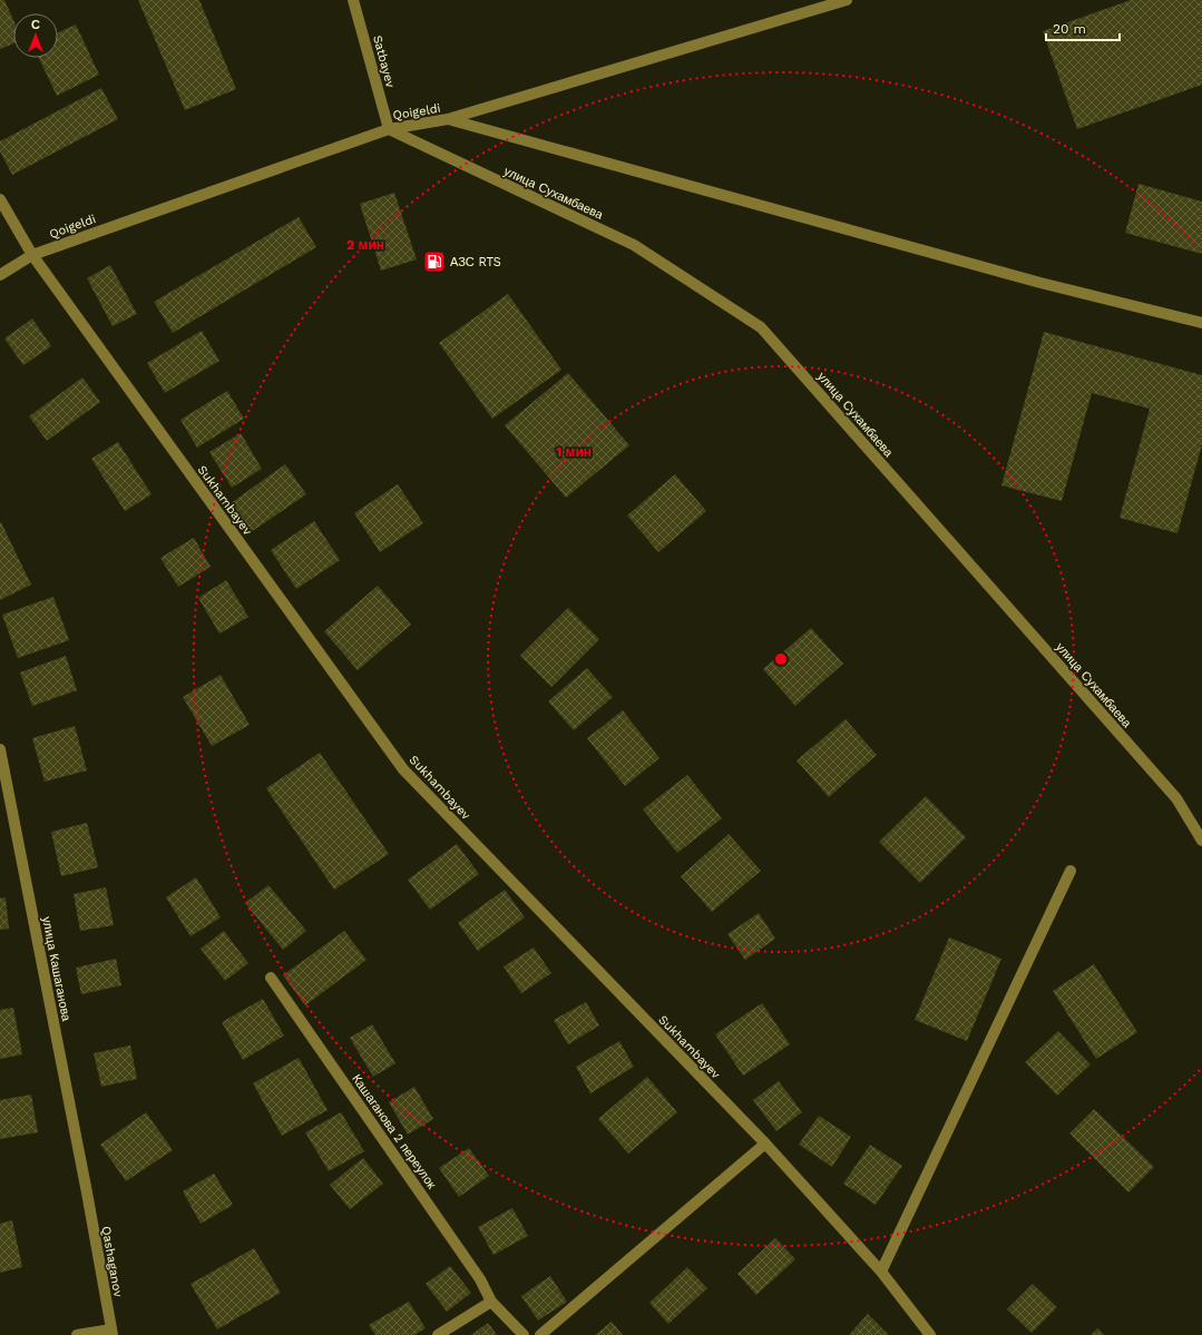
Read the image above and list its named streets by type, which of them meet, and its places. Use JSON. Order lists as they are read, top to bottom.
{
  "streets": {
    "street": [
      "Satbayev",
      "Qoigeldi",
      "улица Сухамбаева",
      "Sukhambayev",
      "улица Кашаганова",
      "Кашаганова 2 переулок",
      "Qashaganov"
    ]
  },
  "crossings": [
    ["Satbayev", "Qoigeldi"],
    ["Satbayev", "улица Сухамбаева"],
    ["Qoigeldi", "улица Сухамбаева"],
    ["Qoigeldi", "Sukhambayev"],
    ["улица Кашаганова", "Qashaganov"]
  ],
  "places": {
    "fuel station": ["АЗС RTS"]
  },
  "scale_bar": "20 m",
  "north": "top",
  "rings": ["2 мин", "1 мин"]
}
